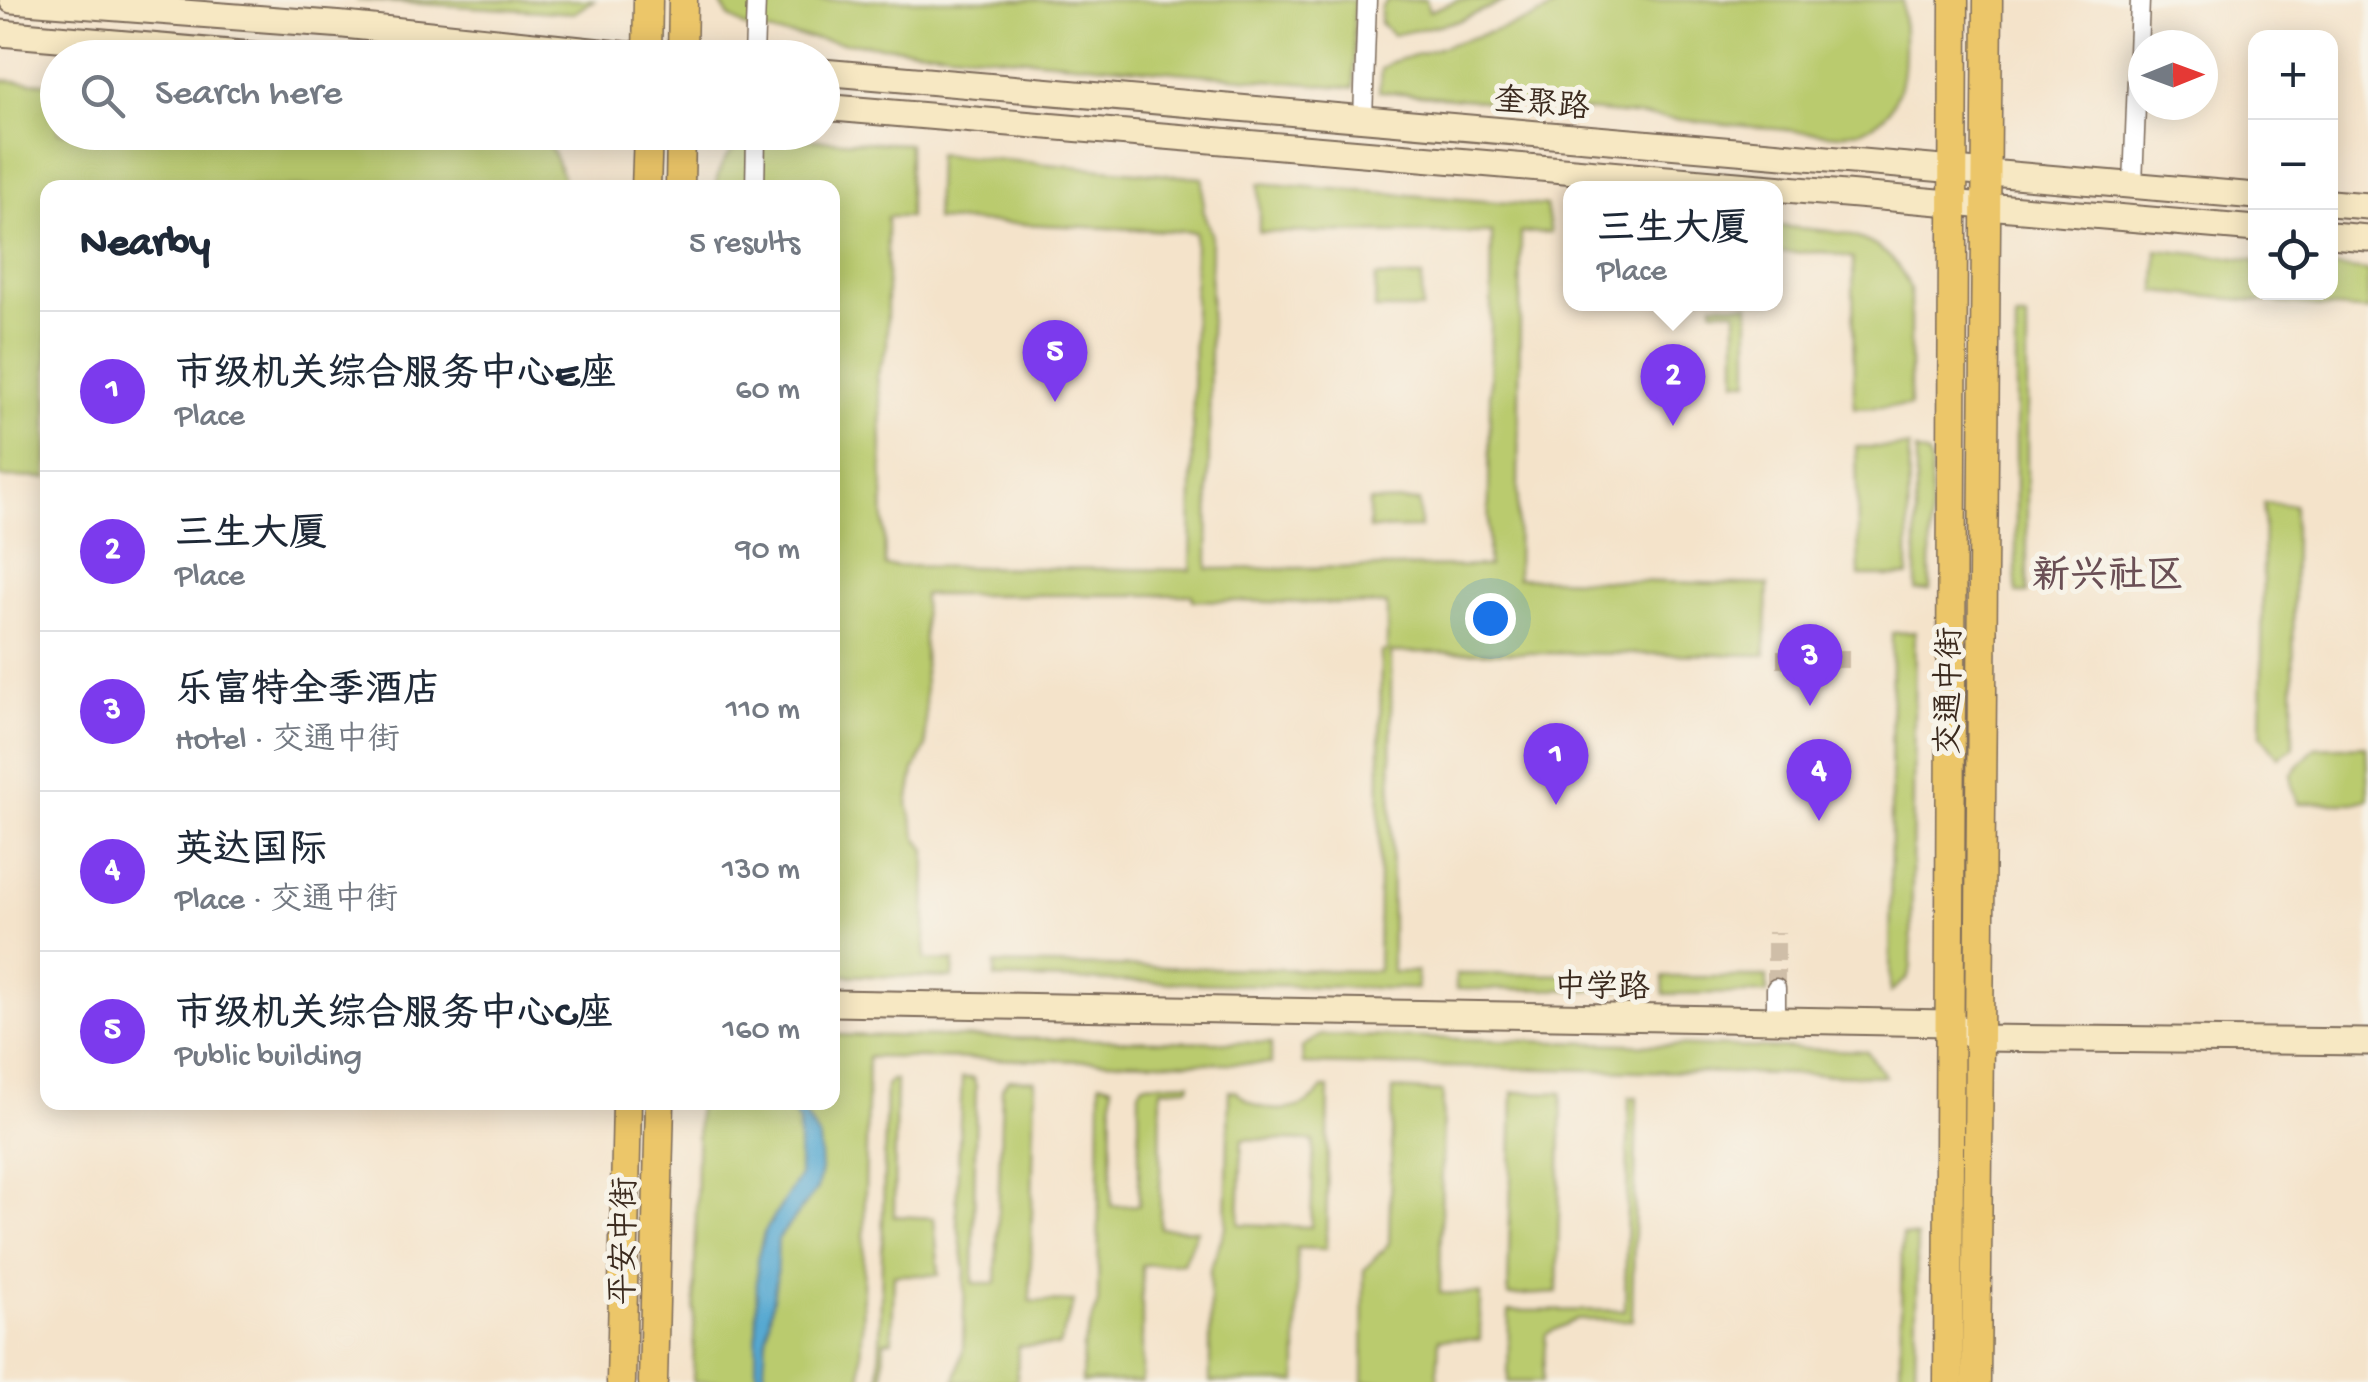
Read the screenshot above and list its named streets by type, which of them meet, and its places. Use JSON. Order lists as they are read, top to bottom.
{
  "streets": {
    "main road": [
      "奎聚路",
      "交通中街",
      "中学路",
      "平安中街"
    ]
  },
  "crossings": [
    ["奎聚路", "交通中街"],
    ["交通中街", "中学路"]
  ],
  "districts": ["新兴社区"],
  "north": "right",
  "page": {
    "map_buttons": ["+", "−"],
    "search": "Search here",
    "heading": ["Nearby", "5 results"],
    "popup": ["三生大厦", "Place"],
    "list": [
      {
        "mark": "1",
        "name": "市级机关综合服务中心E座",
        "note": "Place",
        "value": "60 m"
      },
      {
        "mark": "2",
        "name": "三生大厦",
        "note": "Place",
        "value": "90 m"
      },
      {
        "mark": "3",
        "name": "乐富特全季酒店",
        "note": "Hotel · 交通中街",
        "value": "110 m"
      },
      {
        "mark": "4",
        "name": "英达国际",
        "note": "Place · 交通中街",
        "value": "130 m"
      },
      {
        "mark": "5",
        "name": "市级机关综合服务中心C座",
        "note": "Public building",
        "value": "160 m"
      }
    ],
    "pins": [
      "5",
      "2",
      "3",
      "1",
      "4"
    ]
  }
}
